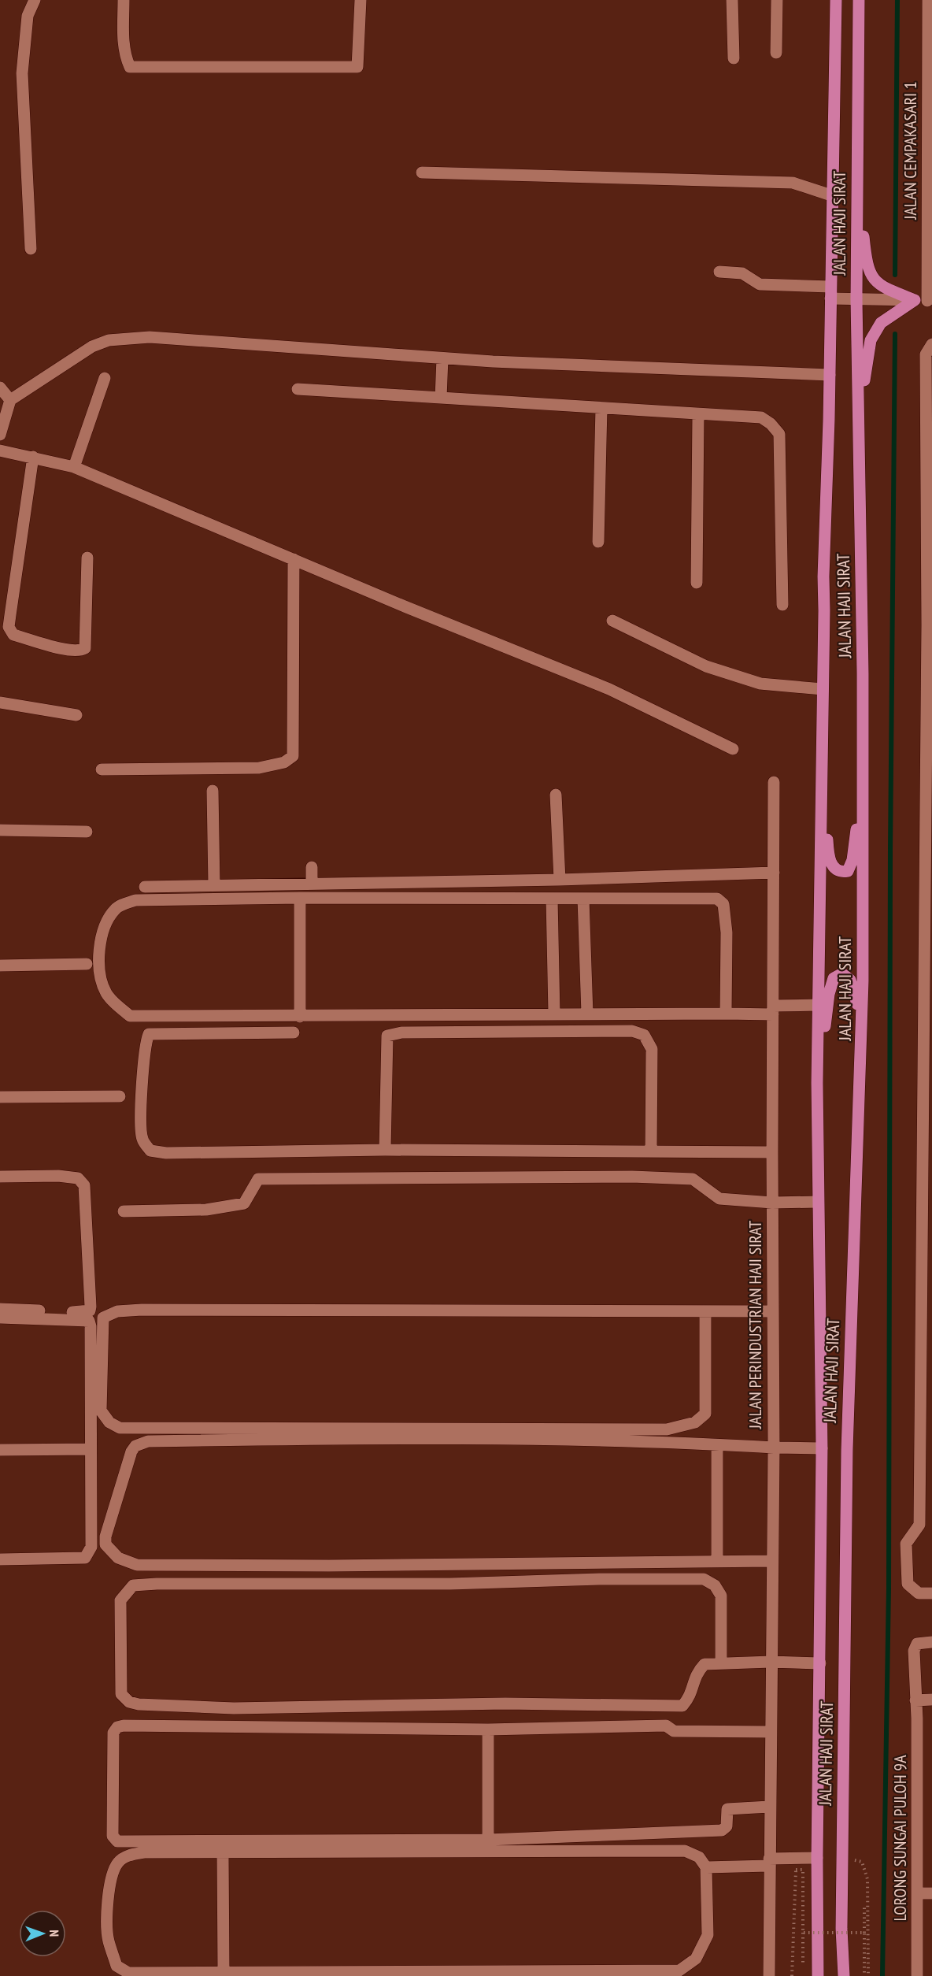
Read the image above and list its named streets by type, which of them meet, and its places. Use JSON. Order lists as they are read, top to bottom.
{
  "streets": {
    "main road": ["JALAN HAJI SIRAT"],
    "street": ["JALAN CEMPAKASARI 1", "JALAN PERINDUSTRIAN HAJI SIRAT", "LORONG SUNGAI PULOH 9A"]
  },
  "crossings": [
    ["JALAN HAJI SIRAT", "JALAN PERINDUSTRIAN HAJI SIRAT"]
  ],
  "north": "right"
}
